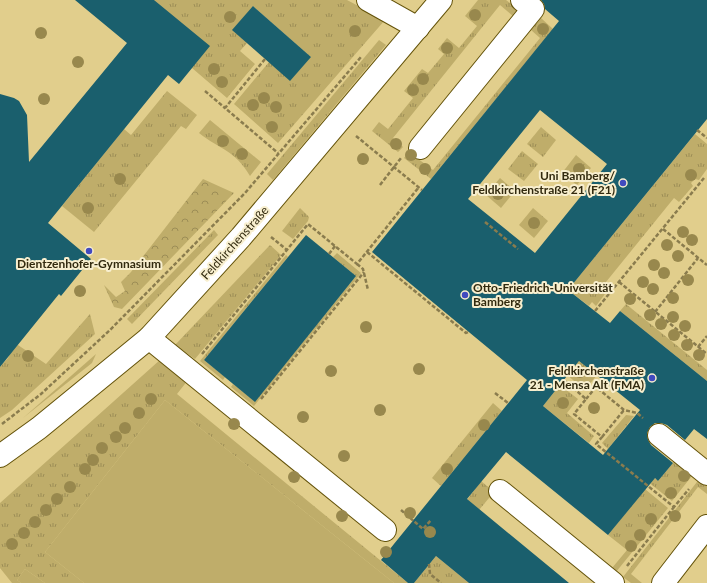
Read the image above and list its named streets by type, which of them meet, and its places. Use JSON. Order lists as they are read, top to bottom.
{
  "streets": {
    "street": ["Feldkirchenstraße"]
  },
  "places": [
    "Uni Bamberg/ Feldkirchenstraße 21 (F21)",
    "Dientzenhofer-Gymnasium",
    "Otto-Friedrich-Universität Bamberg",
    "Feldkirchenstraße 21 - Mensa Alt (FMA)"
  ]
}
